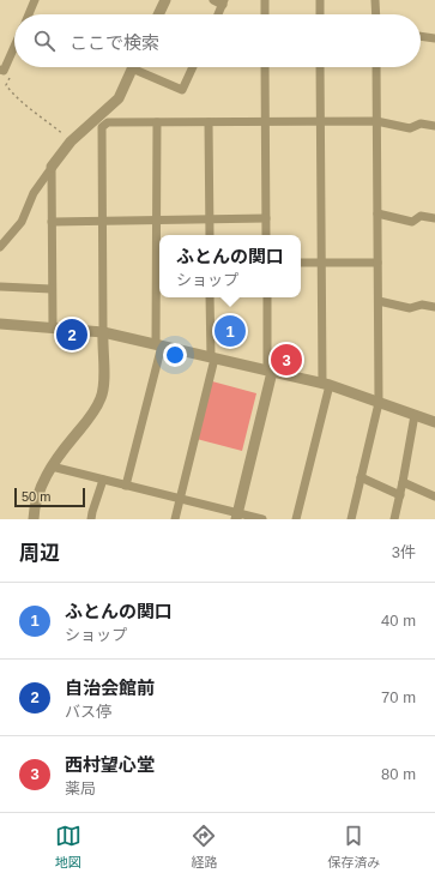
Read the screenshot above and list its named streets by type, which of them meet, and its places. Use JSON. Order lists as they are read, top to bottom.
{
  "scale_bar": "50 m",
  "page": {
    "search": "ここで検索",
    "popup": ["ふとんの関口", "ショップ"],
    "pins": ["1", "2", "3"],
    "scale": "50 m",
    "heading": ["周辺", "3件"],
    "list": [
      {
        "mark": "1",
        "name": "ふとんの関口",
        "note": "ショップ",
        "value": "40 m"
      },
      {
        "mark": "2",
        "name": "自治会館前",
        "note": "バス停",
        "value": "70 m"
      },
      {
        "mark": "3",
        "name": "西村望心堂",
        "note": "薬局",
        "value": "80 m"
      }
    ],
    "nav": ["地図", "経路", "保存済み"]
  }
}
